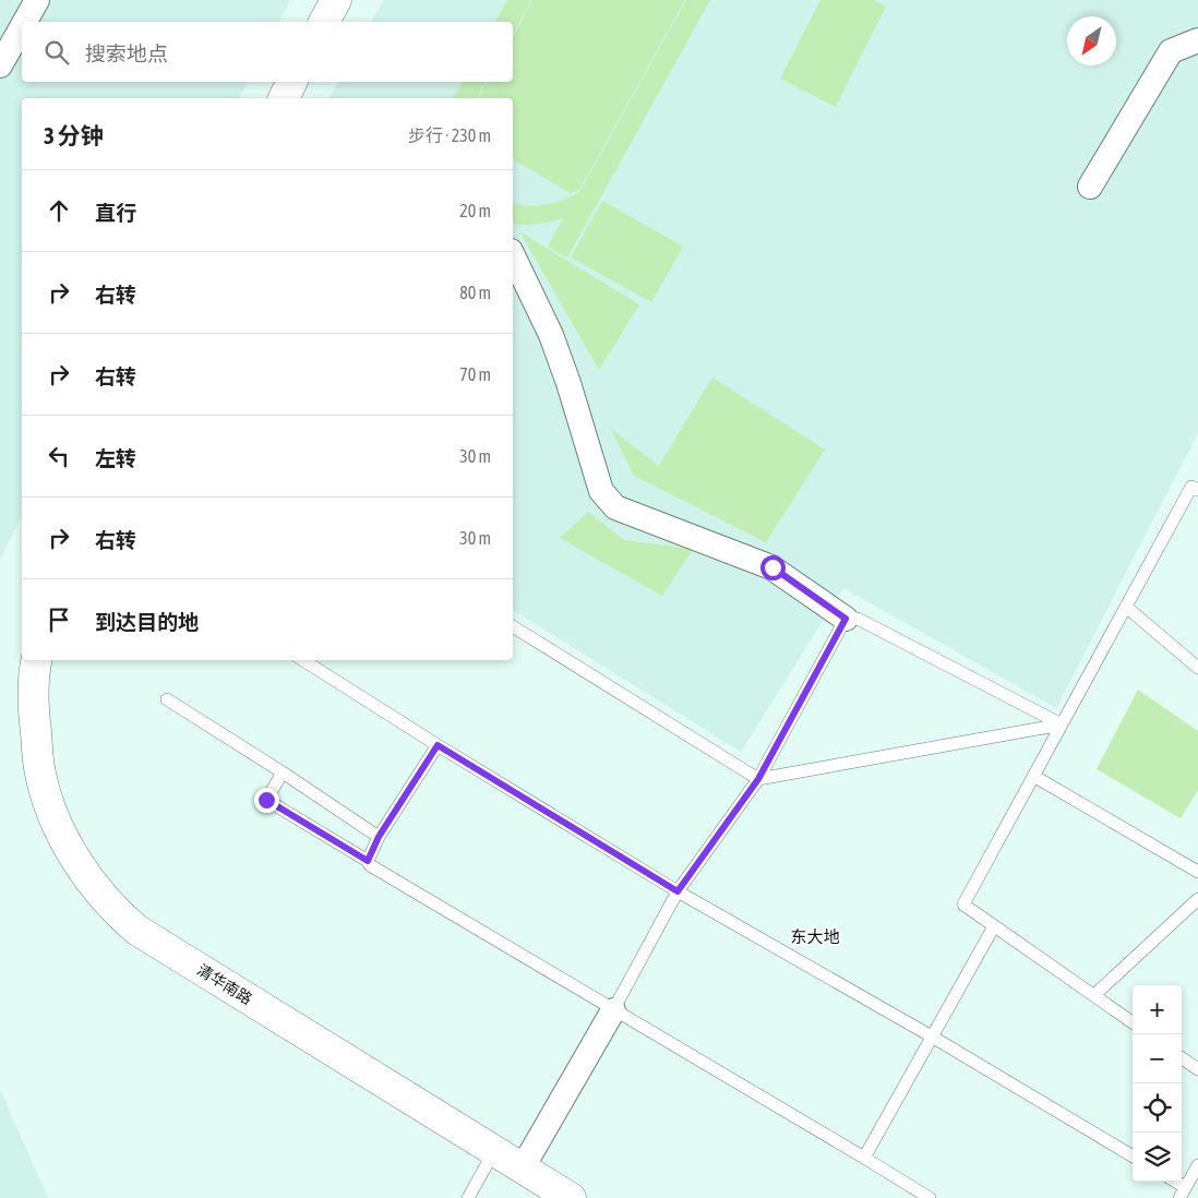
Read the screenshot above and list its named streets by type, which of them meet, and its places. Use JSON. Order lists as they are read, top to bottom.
{
  "streets": {
    "street": ["清华南路"]
  },
  "districts": ["东大地"],
  "north": "bottom left",
  "page": {
    "search": "搜索地点",
    "heading": ["3 分钟", "步行 · 230 m"],
    "list": [
      ["直行", "20 m"],
      ["右转", "80 m"],
      ["右转", "70 m"],
      ["左转", "30 m"],
      ["右转", "30 m"],
      "到达目的地"
    ],
    "map_buttons": ["+", "−"]
  }
}
